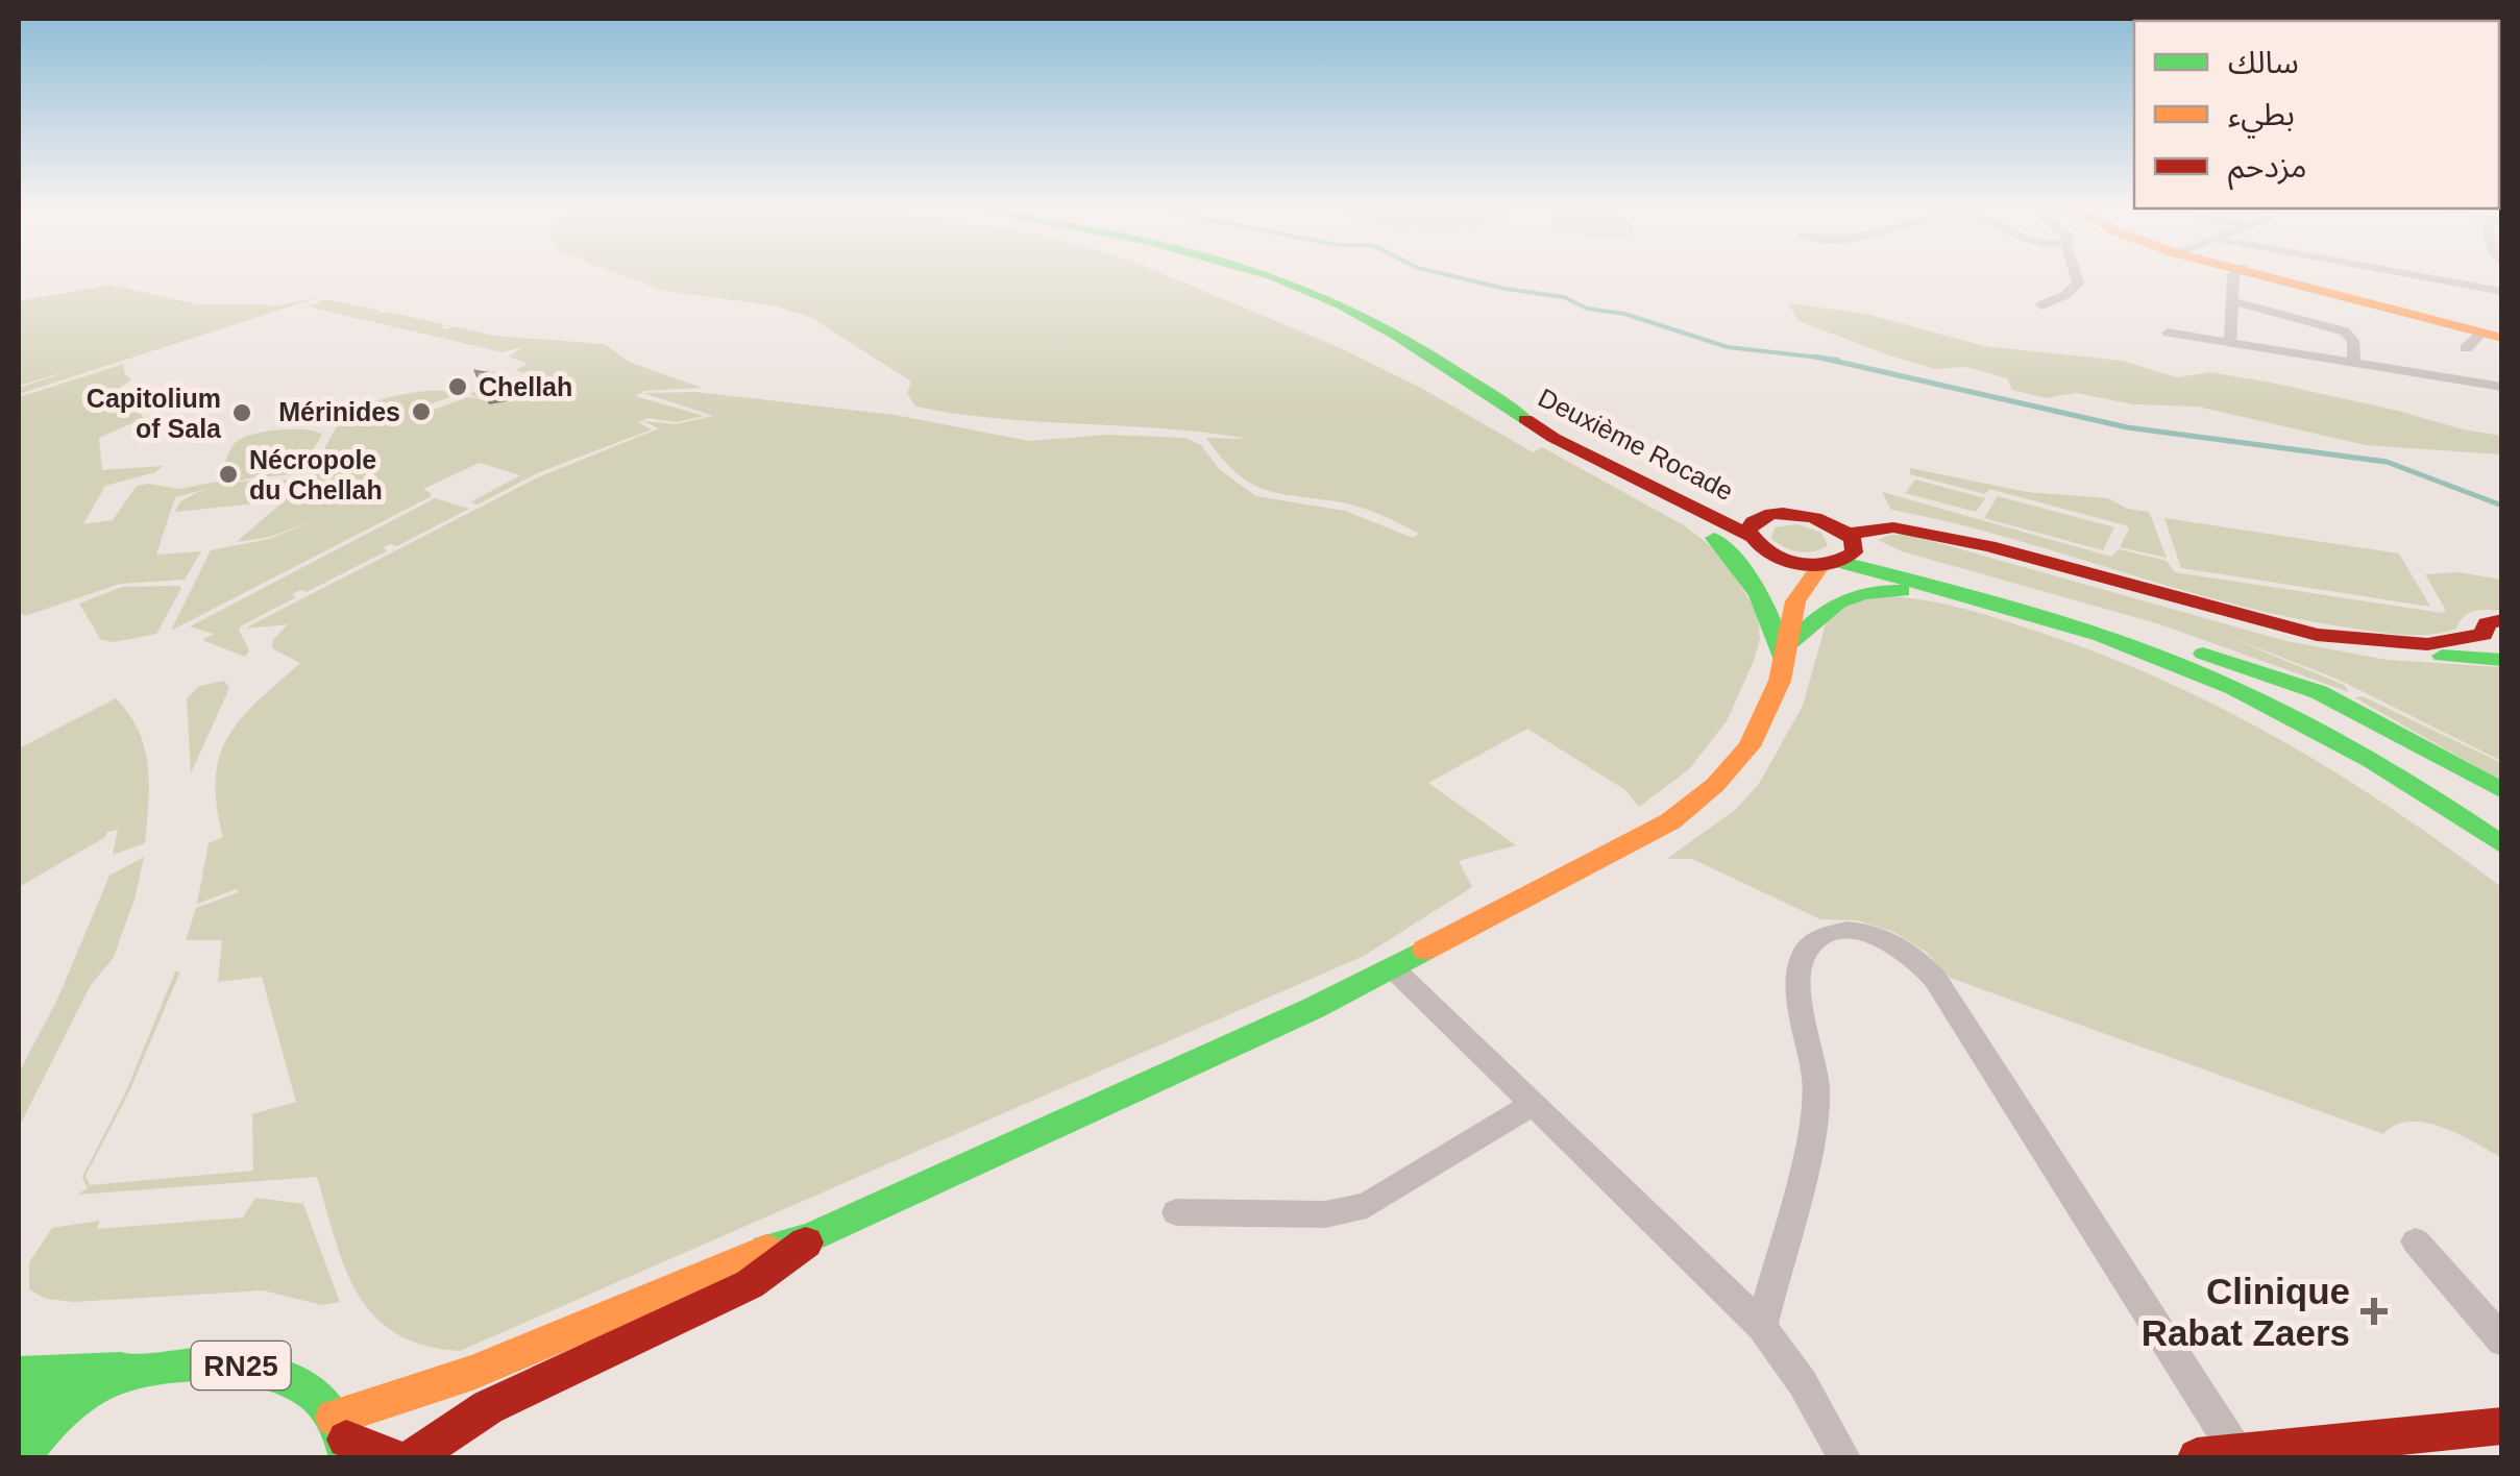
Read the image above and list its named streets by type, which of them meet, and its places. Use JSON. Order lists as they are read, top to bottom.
{
  "streets": {
    "main road": ["Deuxième Rocade", "RN25"]
  },
  "places": {
    "other": [
      "Chellah",
      "Mérinides",
      "Capitolium of Sala",
      "Nécropole du Chellah"
    ],
    "health": ["Clinique Rabat Zaers"]
  },
  "legend": ["سالك", "بطيء", "مزدحم"]
}
